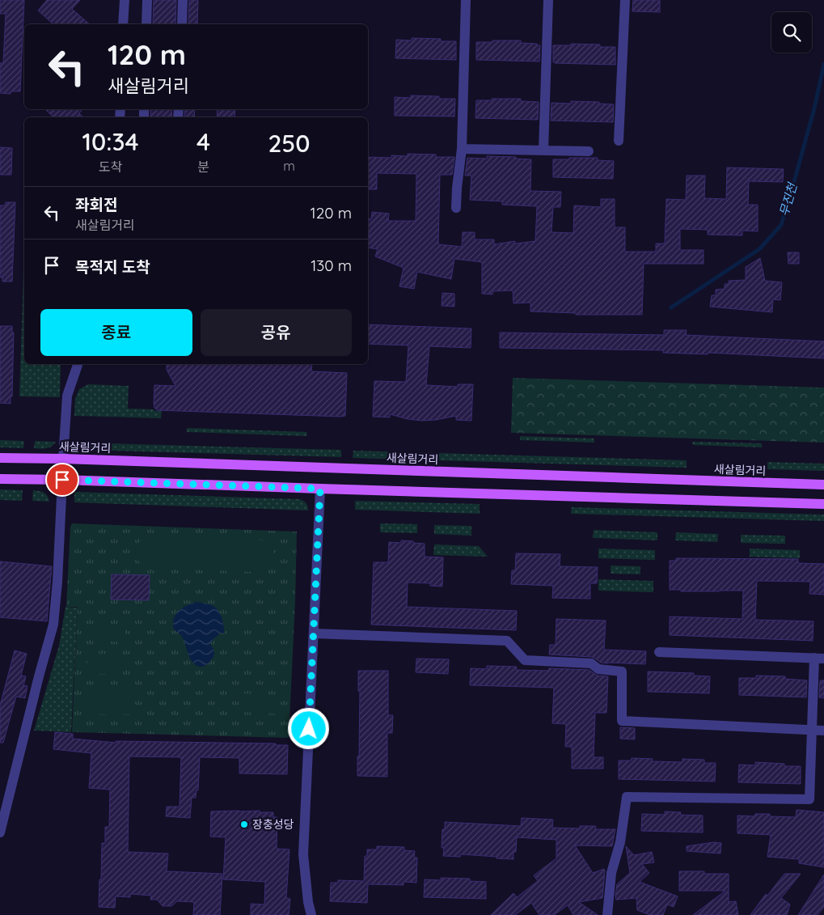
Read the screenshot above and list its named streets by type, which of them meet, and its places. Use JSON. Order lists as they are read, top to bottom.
{
  "streets": {
    "main road": ["새살림거리"]
  },
  "water": ["무진천"],
  "places": ["장충성당"],
  "page": {
    "turn": ["120 m", "새살림거리"],
    "eta": [
      "10:34",
      "도착",
      "4",
      "분",
      "250",
      "m"
    ],
    "list": [
      {
        "name": "좌회전",
        "note": "새살림거리",
        "value": "120 m"
      },
      {
        "name": "목적지 도착",
        "value": "130 m"
      }
    ],
    "buttons": ["종료", "공유"]
  }
}
